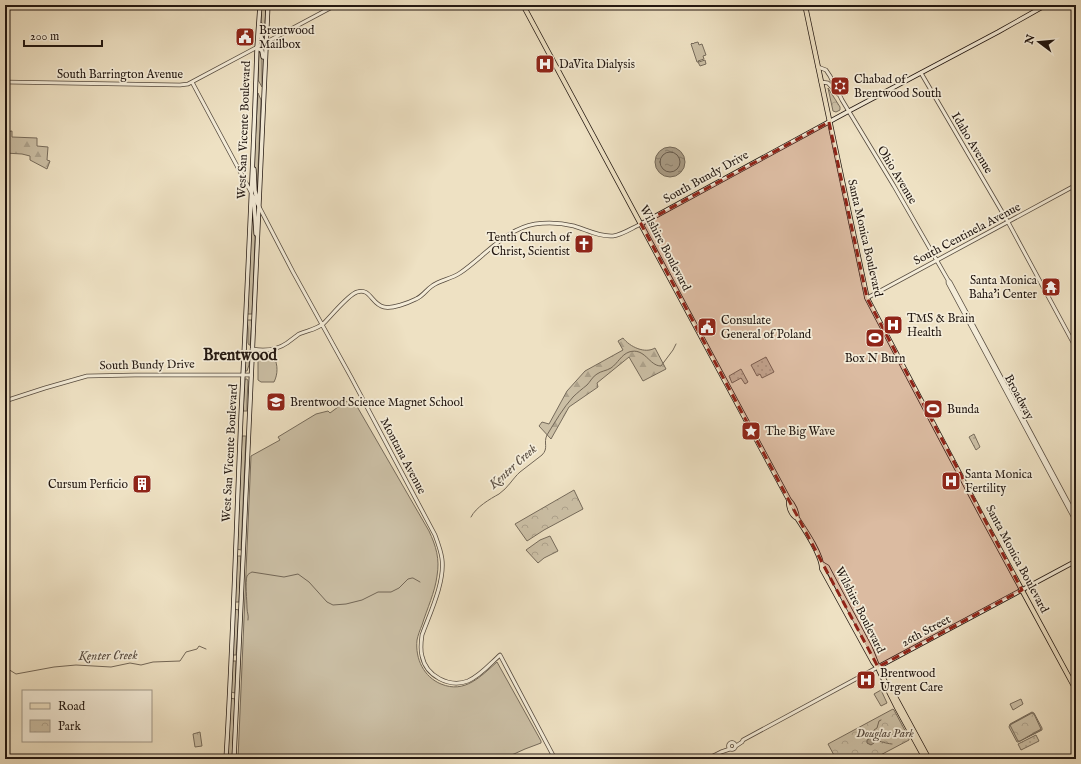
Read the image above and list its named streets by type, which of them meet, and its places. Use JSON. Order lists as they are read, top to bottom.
{
  "streets": {
    "main road": [
      "West San Vicente Boulevard",
      "South Bundy Drive",
      "Santa Monica Boulevard",
      "Wilshire Boulevard",
      "26th Street"
    ],
    "street": [
      "South Barrington Avenue",
      "Idaho Avenue",
      "Ohio Avenue",
      "South Centinela Avenue",
      "Broadway",
      "Montana Avenue"
    ]
  },
  "crossings": [
    ["South Barrington Avenue", "West San Vicente Boulevard"],
    ["South Barrington Avenue", "Montana Avenue"],
    ["West San Vicente Boulevard", "South Bundy Drive"],
    ["West San Vicente Boulevard", "Montana Avenue"],
    ["Idaho Avenue", "South Bundy Drive"],
    ["Idaho Avenue", "South Centinela Avenue"],
    ["Ohio Avenue", "South Bundy Drive"],
    ["Ohio Avenue", "South Centinela Avenue"],
    ["Ohio Avenue", "Santa Monica Boulevard"],
    ["Ohio Avenue", "Broadway"],
    ["South Bundy Drive", "Santa Monica Boulevard"],
    ["South Bundy Drive", "Wilshire Boulevard"],
    ["South Bundy Drive", "Montana Avenue"],
    ["South Centinela Avenue", "Santa Monica Boulevard"],
    ["South Centinela Avenue", "Broadway"],
    ["Santa Monica Boulevard", "26th Street"],
    ["Wilshire Boulevard", "26th Street"]
  ],
  "districts": ["Brentwood"],
  "water": ["Kenter Creek"],
  "parks": ["Douglas Park"],
  "places": {
    "public building": ["Brentwood Mailbox", "Consulate General of Poland"],
    "hospital": [
      "DaVita Dialysis",
      "TMS & Brain Health",
      "Santa Monica Fertility",
      "Brentwood Urgent Care"
    ],
    "synagogue": ["Chabad of Brentwood South"],
    "church": ["Tenth Church of Christ, Scientist"],
    "temple": ["Santa Monica Baha'i Center"],
    "sports": ["Box N Burn", "Bunda"],
    "school or university": ["Brentwood Science Magnet School"],
    "place": ["The Big Wave"],
    "building": ["Cursum Perficio"]
  },
  "legend": ["Road", "Park"],
  "scale_bar": "200 m",
  "north": "left"
}
